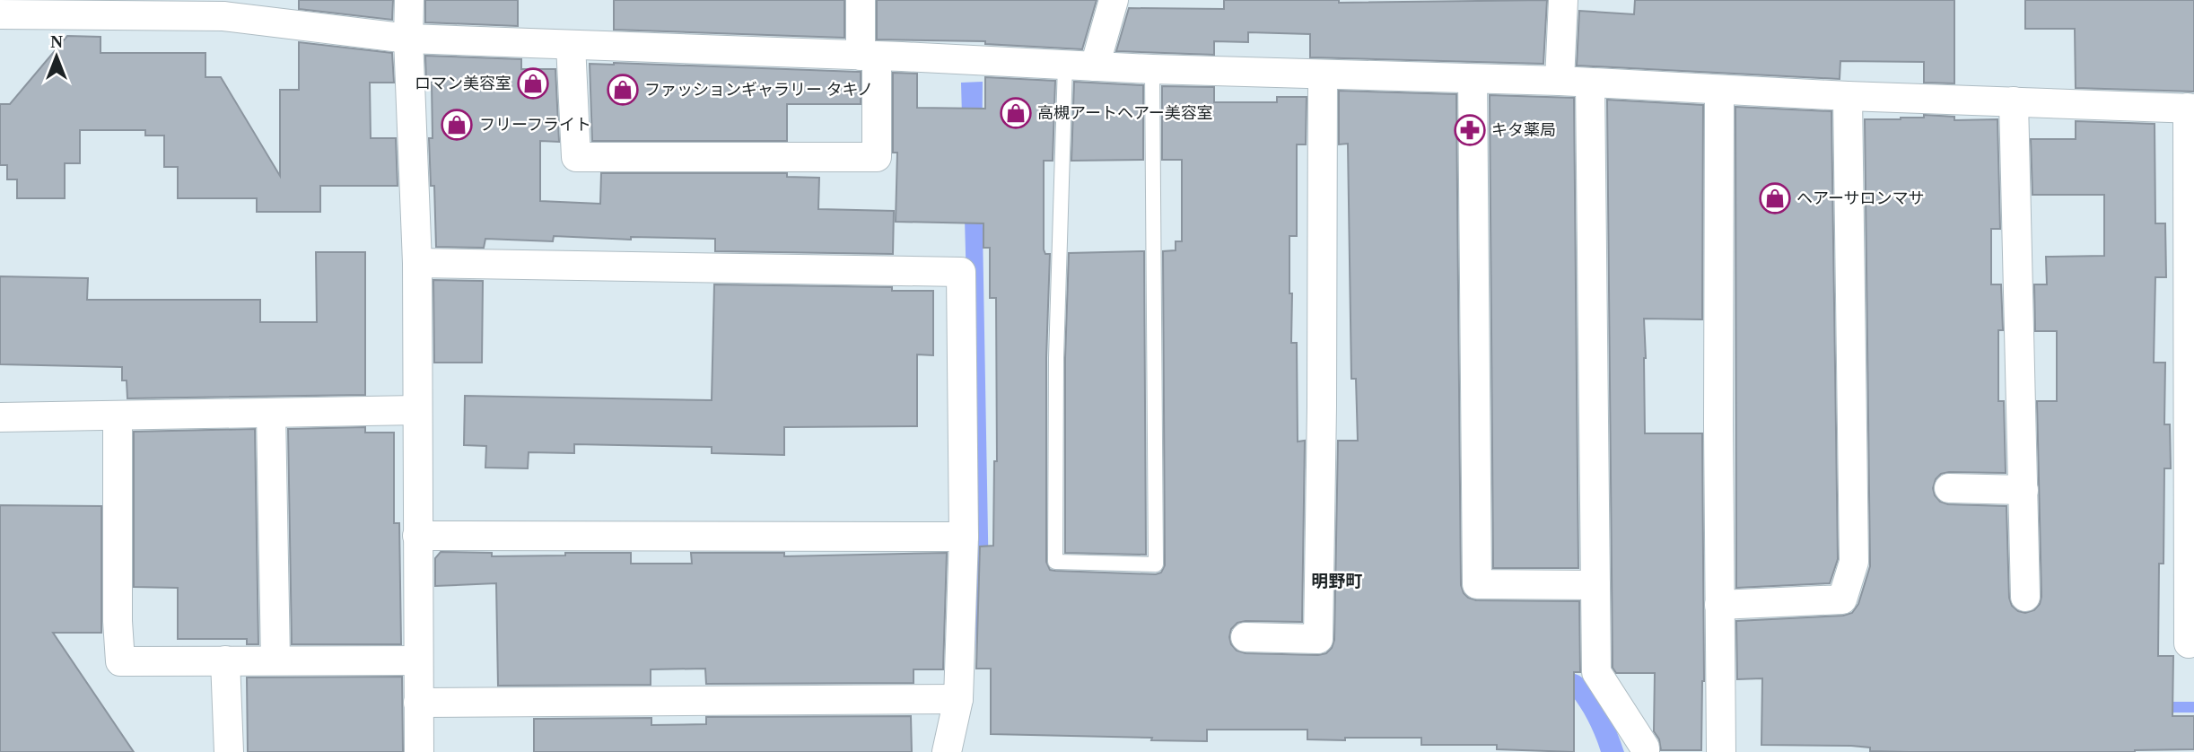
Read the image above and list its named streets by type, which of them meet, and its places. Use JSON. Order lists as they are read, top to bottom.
{
  "districts": ["明野町"],
  "places": {
    "shop": [
      "ロマン美容室",
      "ファッションギャラリー タキノ",
      "高槻アートヘアー美容室",
      "フリーフライト",
      "ヘアーサロンマサ"
    ],
    "pharmacy": ["キタ薬局"]
  },
  "north": "top"
}
